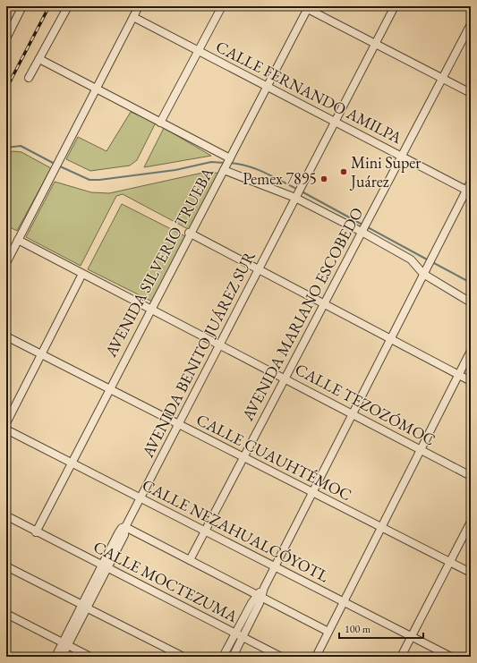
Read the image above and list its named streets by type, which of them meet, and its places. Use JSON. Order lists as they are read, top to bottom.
{
  "streets": {
    "street": [
      "CALLE FERNANDO AMILPA",
      "AVENIDA SILVERIO TRUEBA",
      "AVENIDA MARIANO ESCOBEDO",
      "AVENIDA BENITO JUÁREZ SUR",
      "CALLE TEZOZÓMOC",
      "CALLE CUAUHTÉMOC",
      "CALLE NEZAHUALCÓYOTL",
      "CALLE MOCTEZUMA"
    ]
  },
  "crossings": [
    ["CALLE FERNANDO AMILPA", "AVENIDA SILVERIO TRUEBA"],
    ["CALLE FERNANDO AMILPA", "AVENIDA MARIANO ESCOBEDO"],
    ["CALLE FERNANDO AMILPA", "AVENIDA BENITO JUÁREZ SUR"],
    ["AVENIDA SILVERIO TRUEBA", "CALLE TEZOZÓMOC"],
    ["AVENIDA SILVERIO TRUEBA", "CALLE CUAUHTÉMOC"],
    ["AVENIDA SILVERIO TRUEBA", "CALLE NEZAHUALCÓYOTL"],
    ["AVENIDA SILVERIO TRUEBA", "CALLE MOCTEZUMA"],
    ["AVENIDA MARIANO ESCOBEDO", "CALLE TEZOZÓMOC"],
    ["AVENIDA MARIANO ESCOBEDO", "CALLE CUAUHTÉMOC"],
    ["AVENIDA MARIANO ESCOBEDO", "CALLE NEZAHUALCÓYOTL"],
    ["AVENIDA BENITO JUÁREZ SUR", "CALLE TEZOZÓMOC"],
    ["AVENIDA BENITO JUÁREZ SUR", "CALLE CUAUHTÉMOC"],
    ["AVENIDA BENITO JUÁREZ SUR", "CALLE NEZAHUALCÓYOTL"],
    ["AVENIDA BENITO JUÁREZ SUR", "CALLE MOCTEZUMA"]
  ],
  "places": ["Mini Super Juárez", "Pemex 7895"],
  "scale_bar": "100 m"
}
